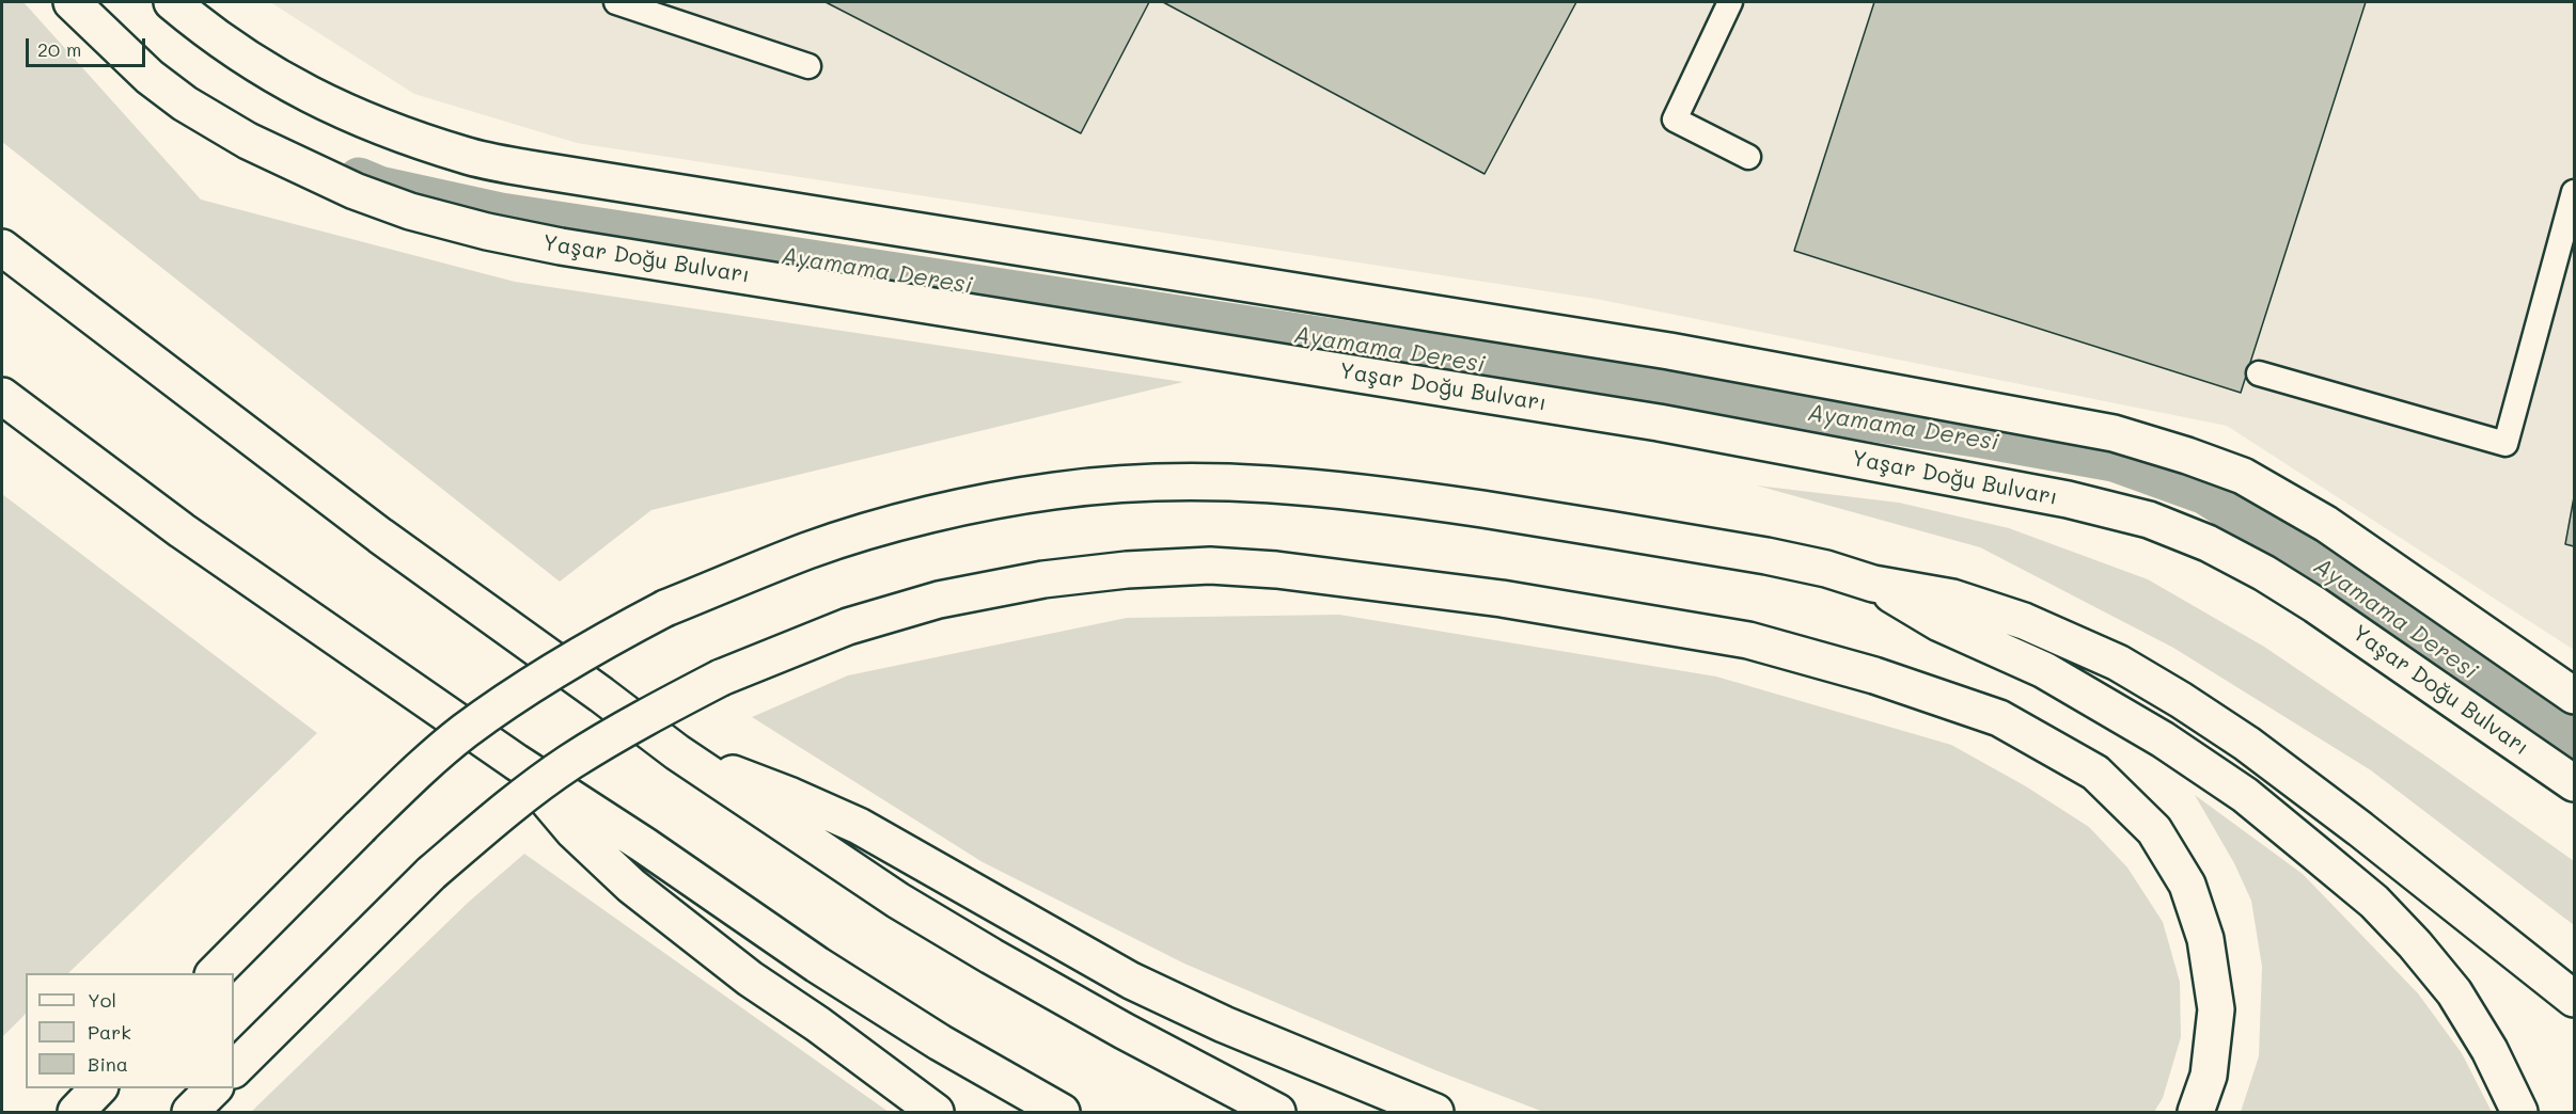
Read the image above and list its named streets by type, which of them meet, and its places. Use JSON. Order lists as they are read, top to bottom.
{
  "streets": {
    "main road": ["Yaşar Doğu Bulvarı"]
  },
  "water": ["Ayamama Deresi"],
  "legend": ["Yol", "Park", "Bina"],
  "scale_bar": "20 m"
}
